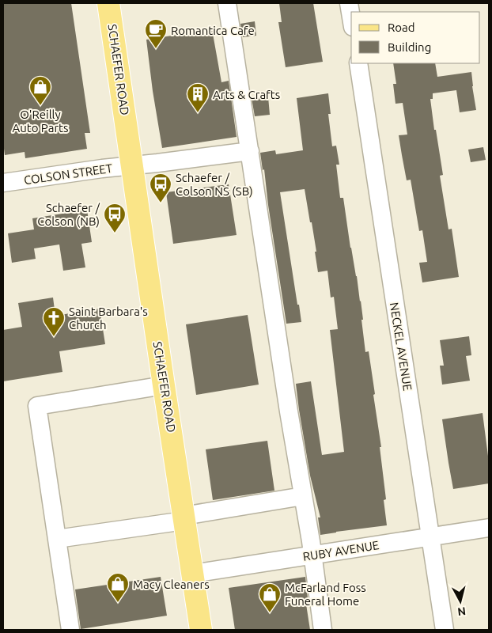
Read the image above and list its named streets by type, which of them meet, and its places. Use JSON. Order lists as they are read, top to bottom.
{
  "streets": {
    "main road": ["SCHAEFER ROAD"],
    "street": ["COLSON STREET", "NECKEL AVENUE", "RUBY AVENUE"]
  },
  "crossings": [
    ["SCHAEFER ROAD", "COLSON STREET"],
    ["SCHAEFER ROAD", "RUBY AVENUE"],
    ["NECKEL AVENUE", "RUBY AVENUE"]
  ],
  "places": {
    "cafe": ["Romantica Cafe"],
    "shop": ["O'Reilly Auto Parts", "Macy Cleaners", "McFarland Foss Funeral Home"],
    "building": ["Arts & Crafts"],
    "bus stop": ["Schaefer / Colson NS (SB)", "Schaefer / Colson (NB)"],
    "church": ["Saint Barbara's Church"]
  },
  "legend": ["Road", "Building"],
  "north": "bottom"
}
